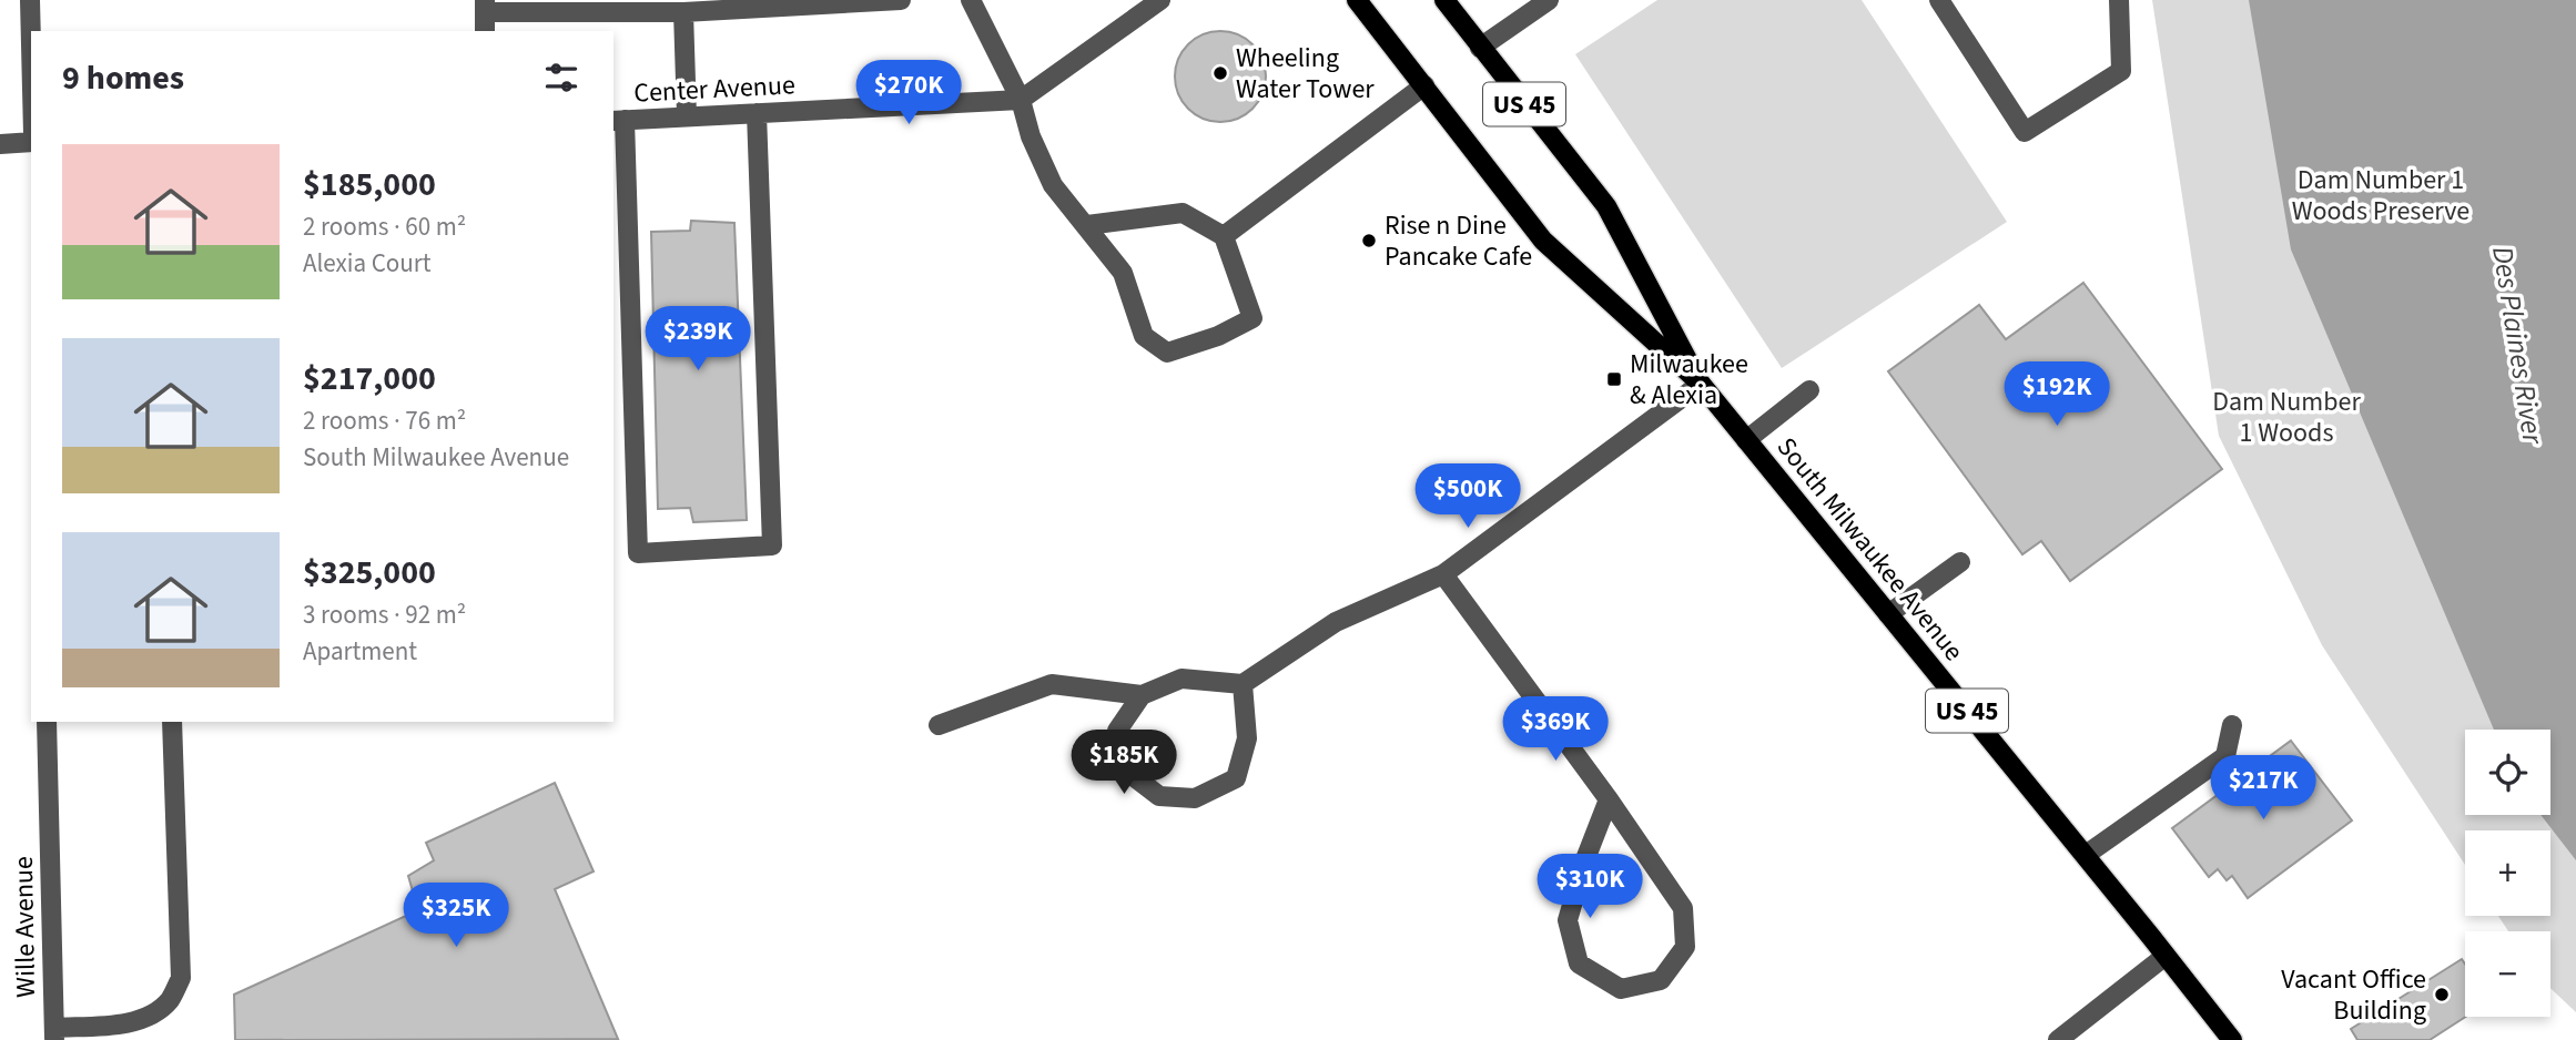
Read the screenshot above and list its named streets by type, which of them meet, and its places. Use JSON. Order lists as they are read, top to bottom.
{
  "streets": {
    "main road": ["US 45", "South Milwaukee Avenue"],
    "street": ["Center Avenue", "Wille Avenue"]
  },
  "water": ["Des Plaines River"],
  "parks": ["Dam Number 1 Woods Preserve", "Dam Number 1 Woods"],
  "places": {
    "other": ["Wheeling Water Tower", "Rise n Dine Pancake Cafe", "Vacant Office Building"],
    "transit": ["Milwaukee & Alexia"]
  },
  "page": {
    "heading": "9 homes",
    "price": [
      "$270K",
      "$239K",
      "$192K",
      "$500K",
      "$369K",
      "$185K",
      "$217K",
      "$310K",
      "$325K"
    ],
    "list": [
      {
        "name": "$185,000",
        "note": "2 rooms · 60 m² · Alexia Court"
      },
      {
        "name": "$217,000",
        "note": "2 rooms · 76 m² · South Milwaukee Avenue"
      },
      {
        "name": "$325,000",
        "note": "3 rooms · 92 m² · Apartment"
      }
    ],
    "map_buttons": ["+", "−"]
  }
}
